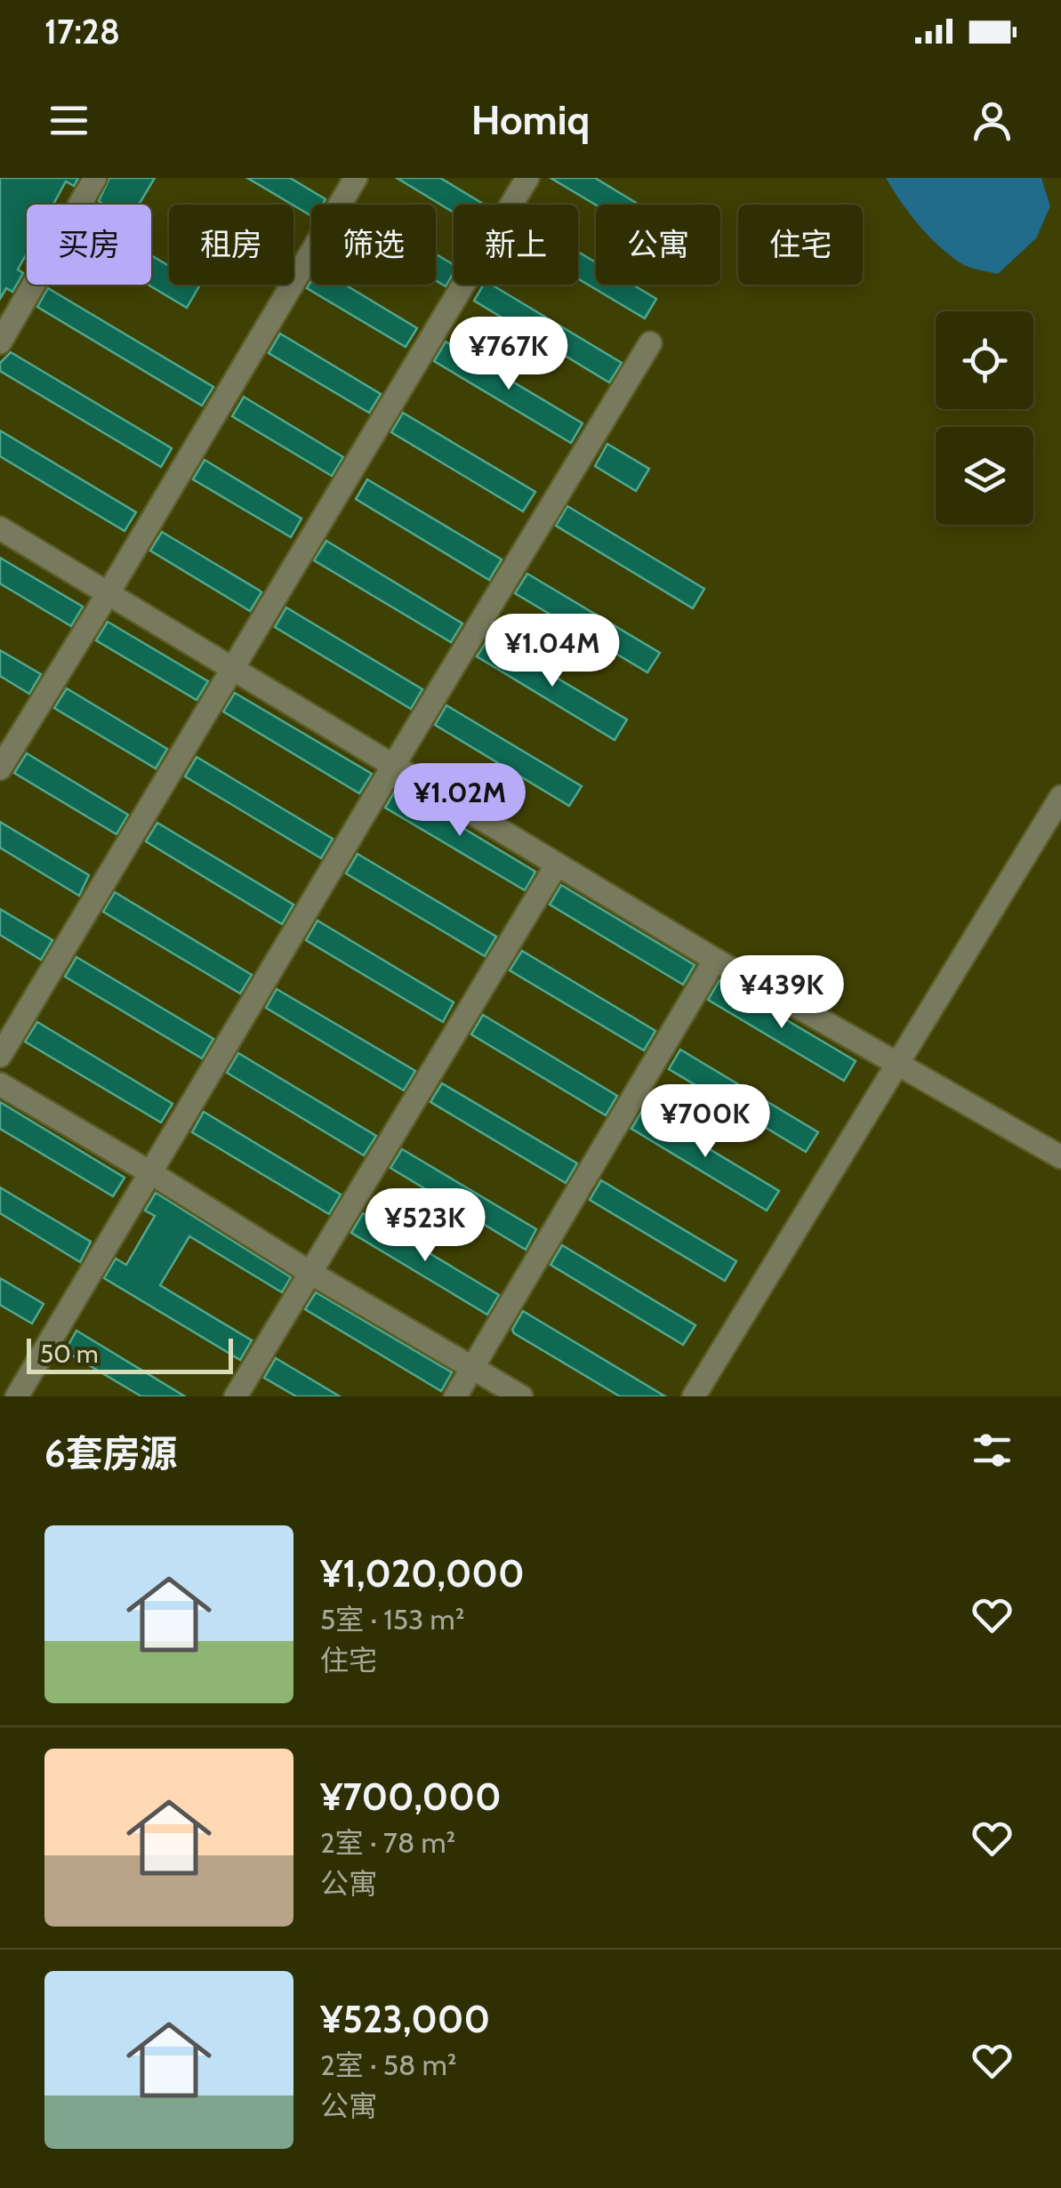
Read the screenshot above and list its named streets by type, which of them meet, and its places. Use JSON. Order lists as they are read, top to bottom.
{
  "scale_bar": "50 m",
  "page": {
    "status": "17:28",
    "header": "Homiq",
    "chip": [
      "买房",
      "租房",
      "筛选",
      "新上",
      "公寓",
      "住宅"
    ],
    "price": [
      "¥767K",
      "¥1.04M",
      "¥1.02M",
      "¥439K",
      "¥700K",
      "¥523K"
    ],
    "scale": "50 m",
    "heading": "6套房源",
    "list": [
      {
        "name": "¥1,020,000",
        "note": "5室 · 153 m² · 住宅"
      },
      {
        "name": "¥700,000",
        "note": "2室 · 78 m² · 公寓"
      },
      {
        "name": "¥523,000",
        "note": "2室 · 58 m² · 公寓"
      }
    ]
  }
}
